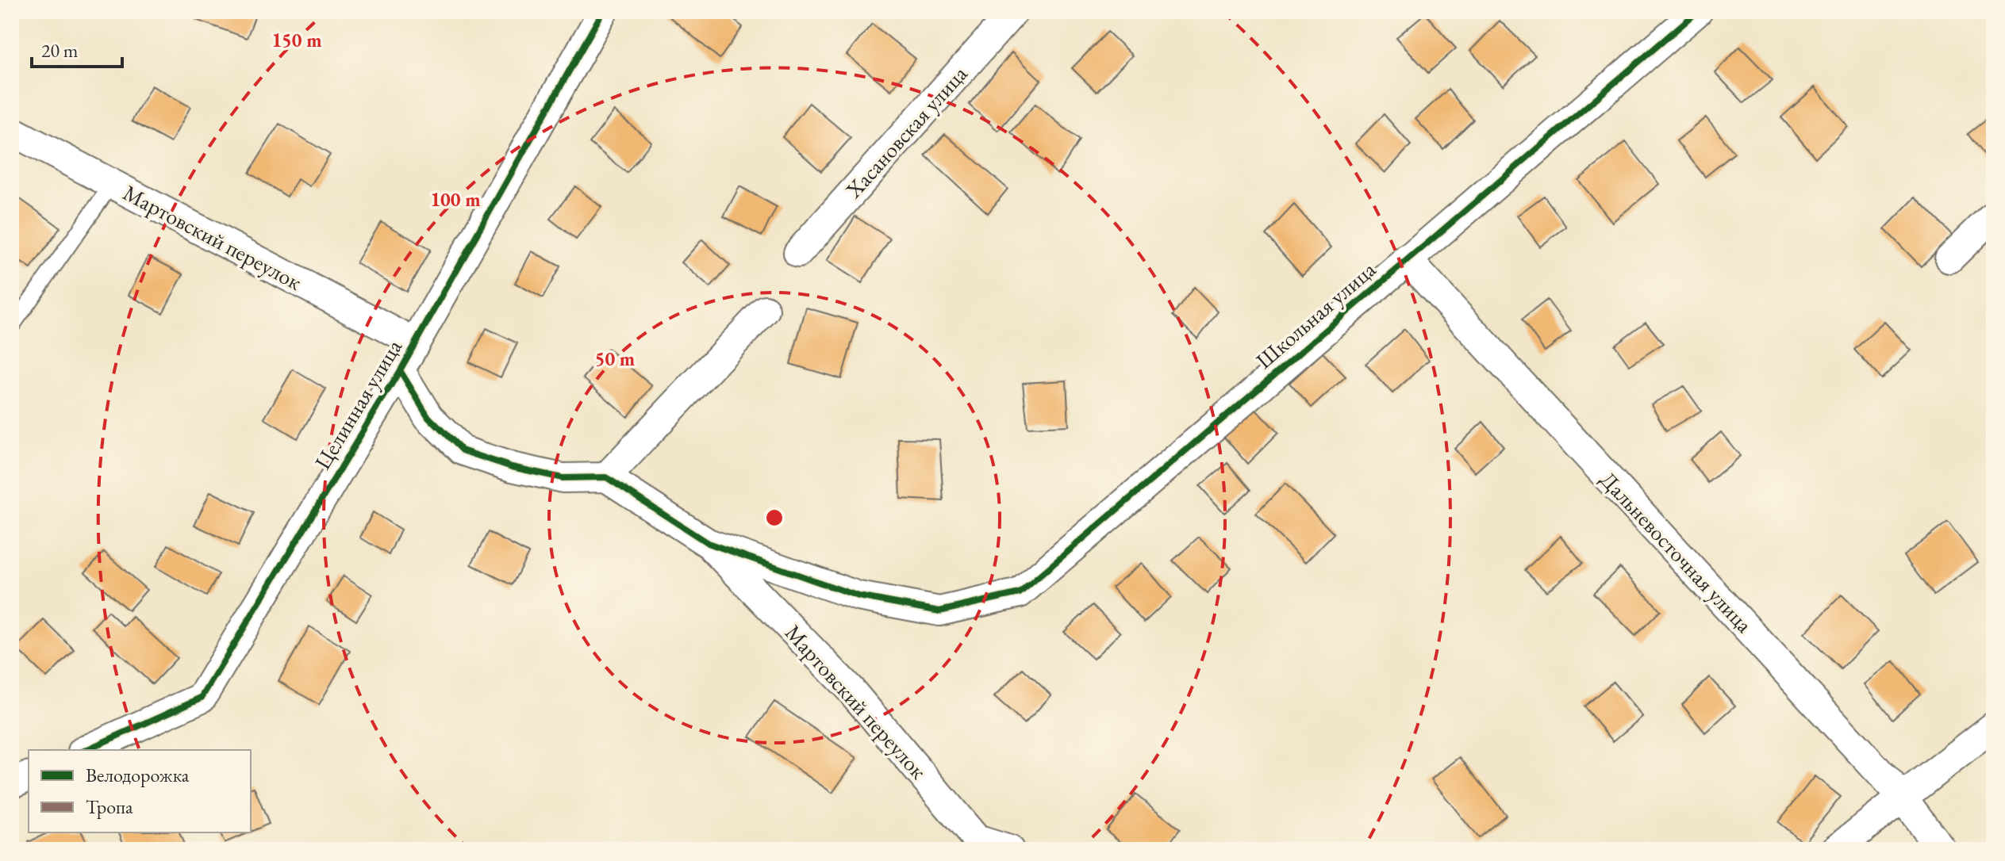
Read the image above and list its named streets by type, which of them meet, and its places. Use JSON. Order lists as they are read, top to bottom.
{
  "streets": {
    "street": [
      "Хасановская улица",
      "Мартовский переулок",
      "Школьная улица",
      "Целинная улица",
      "Дальневосточная улица"
    ]
  },
  "crossings": [
    ["Мартовский переулок", "Школьная улица"],
    ["Мартовский переулок", "Целинная улица"],
    ["Школьная улица", "Дальневосточная улица"]
  ],
  "legend": ["Велодорожка", "Тропа"],
  "scale_bar": "20 m",
  "rings": ["150 m", "100 m", "50 m"]
}
